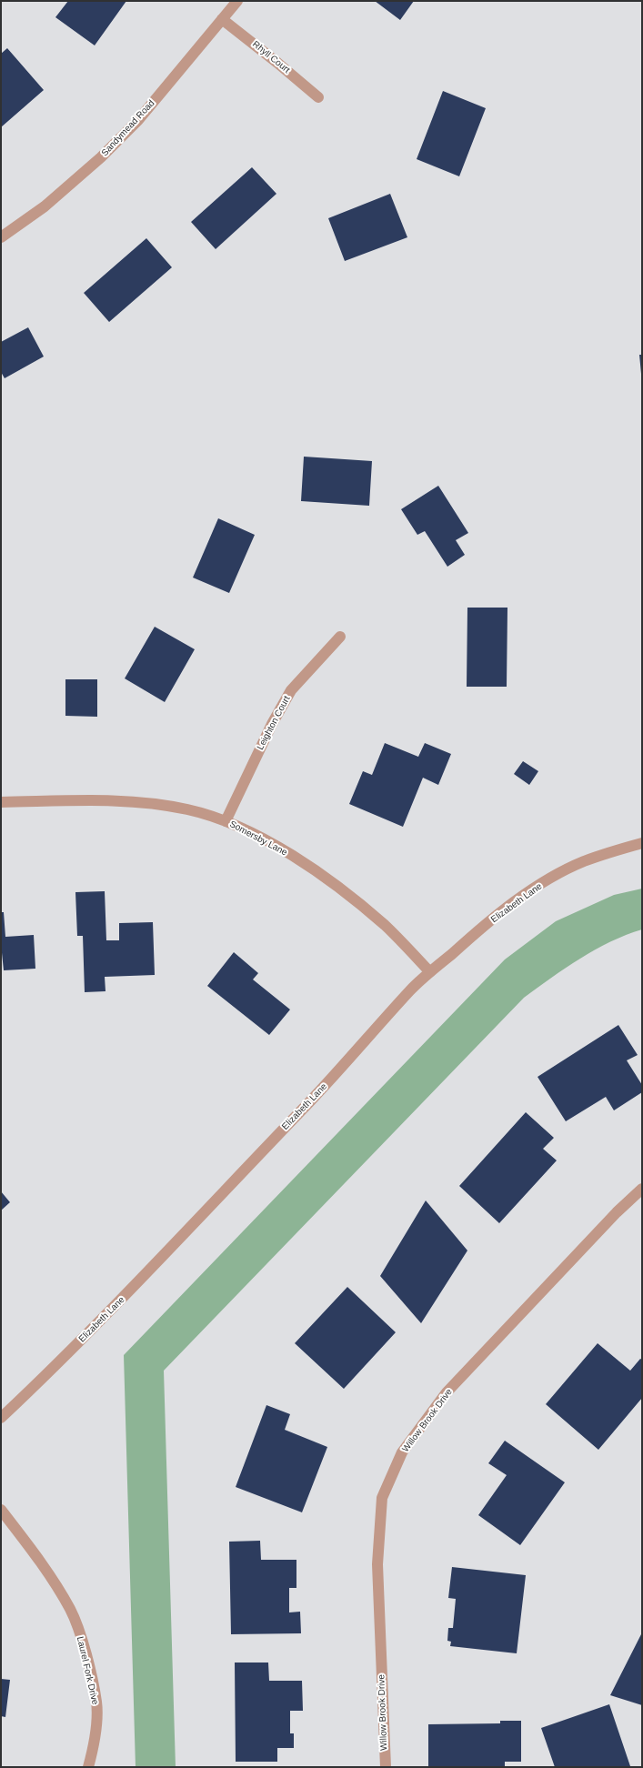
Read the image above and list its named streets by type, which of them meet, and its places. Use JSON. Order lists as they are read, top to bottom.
{
  "streets": {
    "street": [
      "Rhyll Court",
      "Sandymead Road",
      "Leighton Court",
      "Somersby Lane",
      "Elizabeth Lane",
      "Willow Brook Drive",
      "Laurel Fork Drive"
    ]
  },
  "crossings": [
    ["Rhyll Court", "Sandymead Road"],
    ["Leighton Court", "Somersby Lane"],
    ["Somersby Lane", "Elizabeth Lane"]
  ]
}
